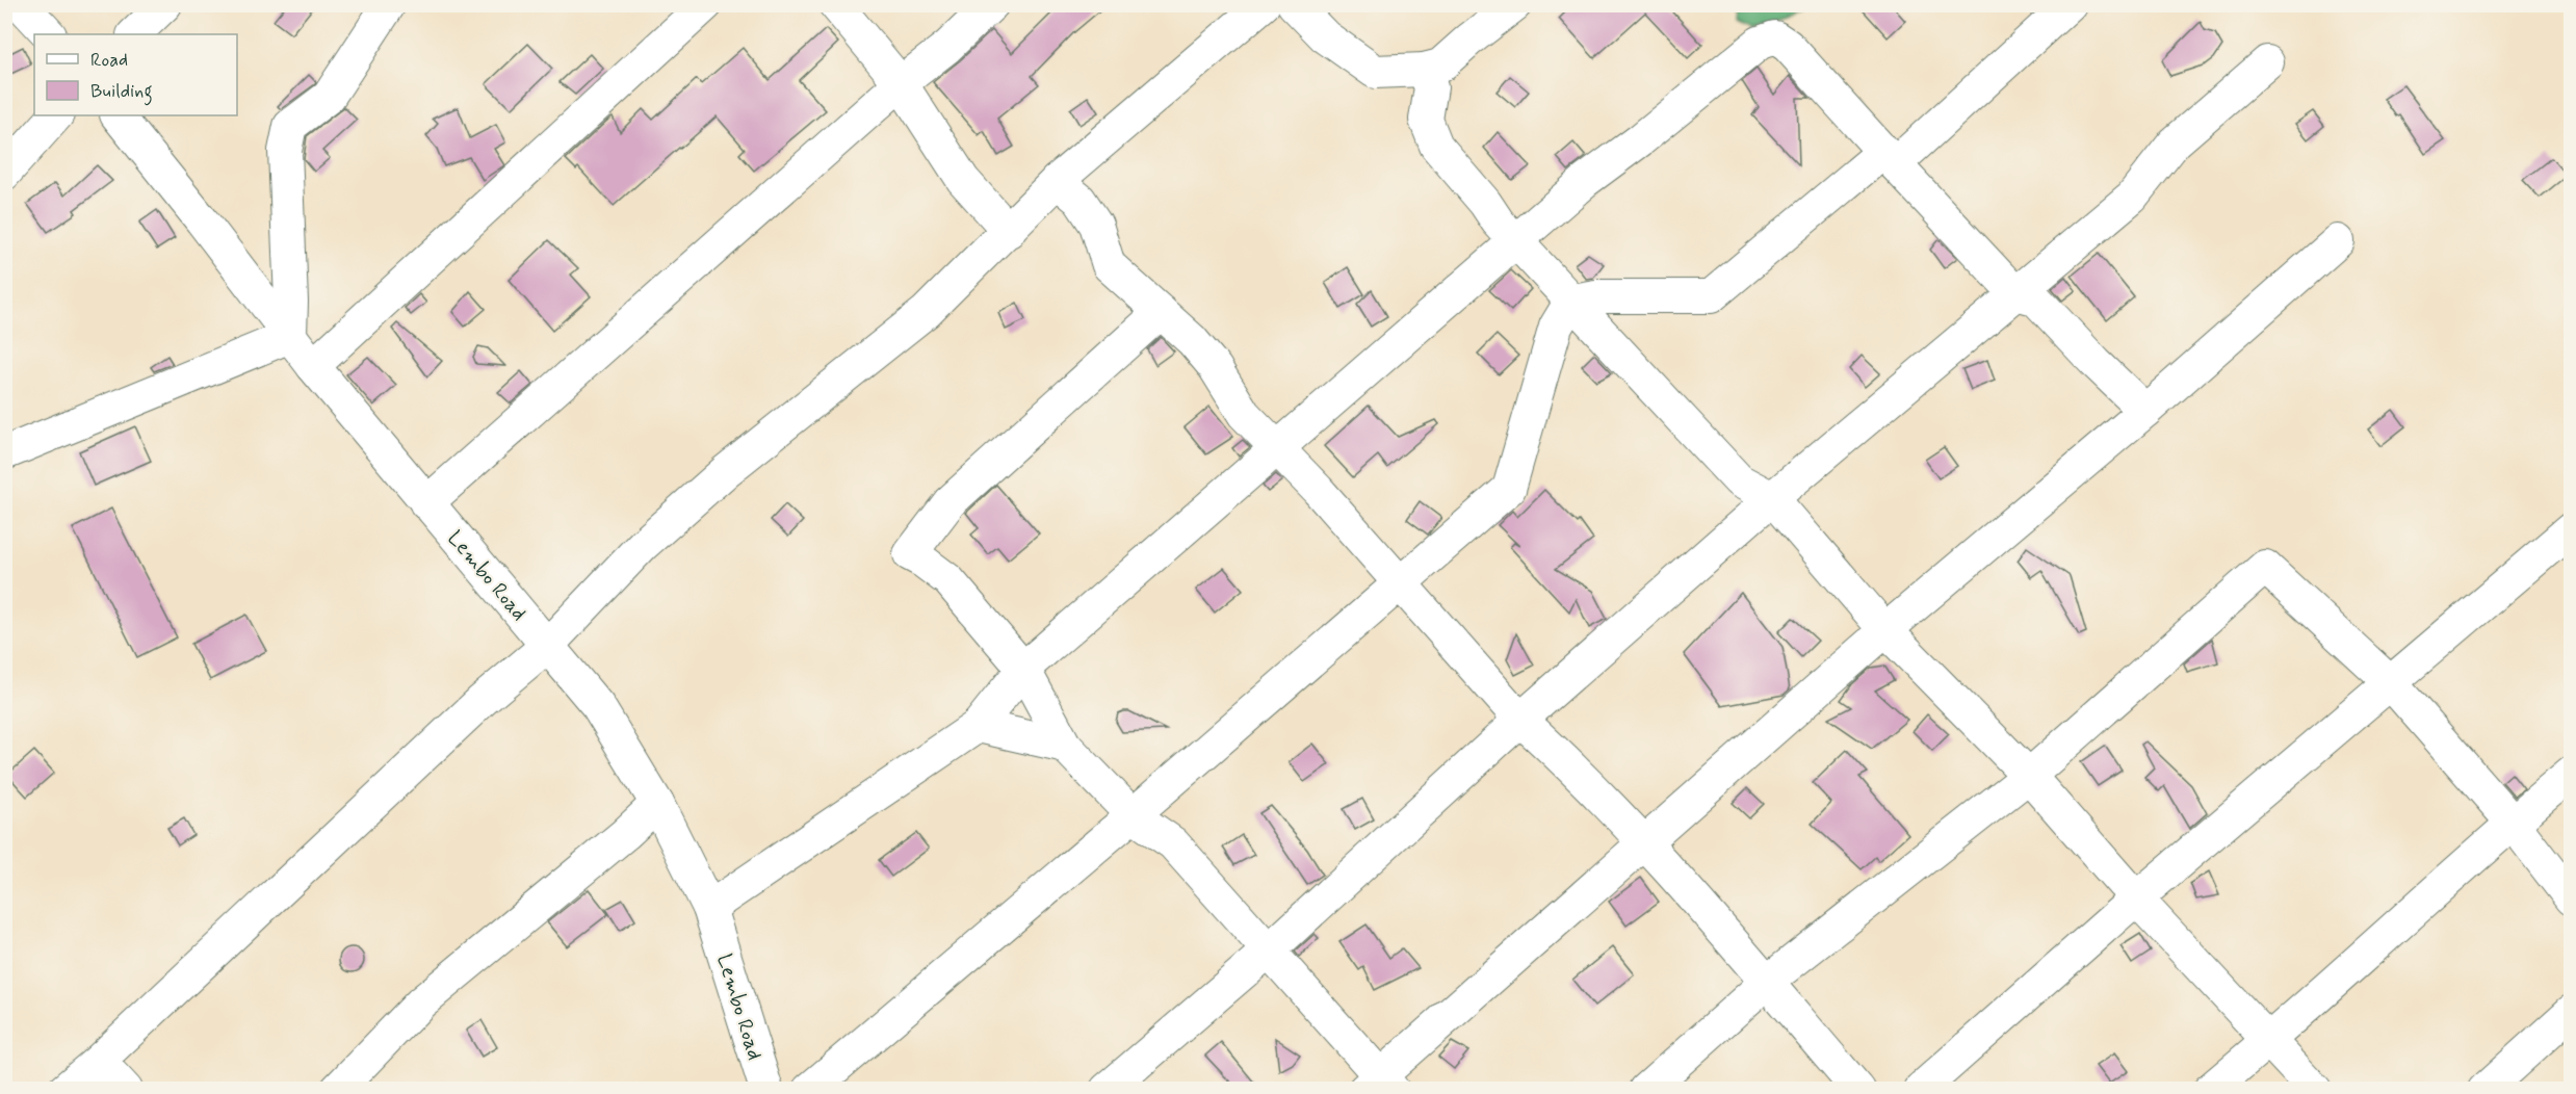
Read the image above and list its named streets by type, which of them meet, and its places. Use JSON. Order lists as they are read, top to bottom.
{
  "streets": {
    "street": ["Lembo Road"]
  },
  "legend": ["Road", "Building"]
}
